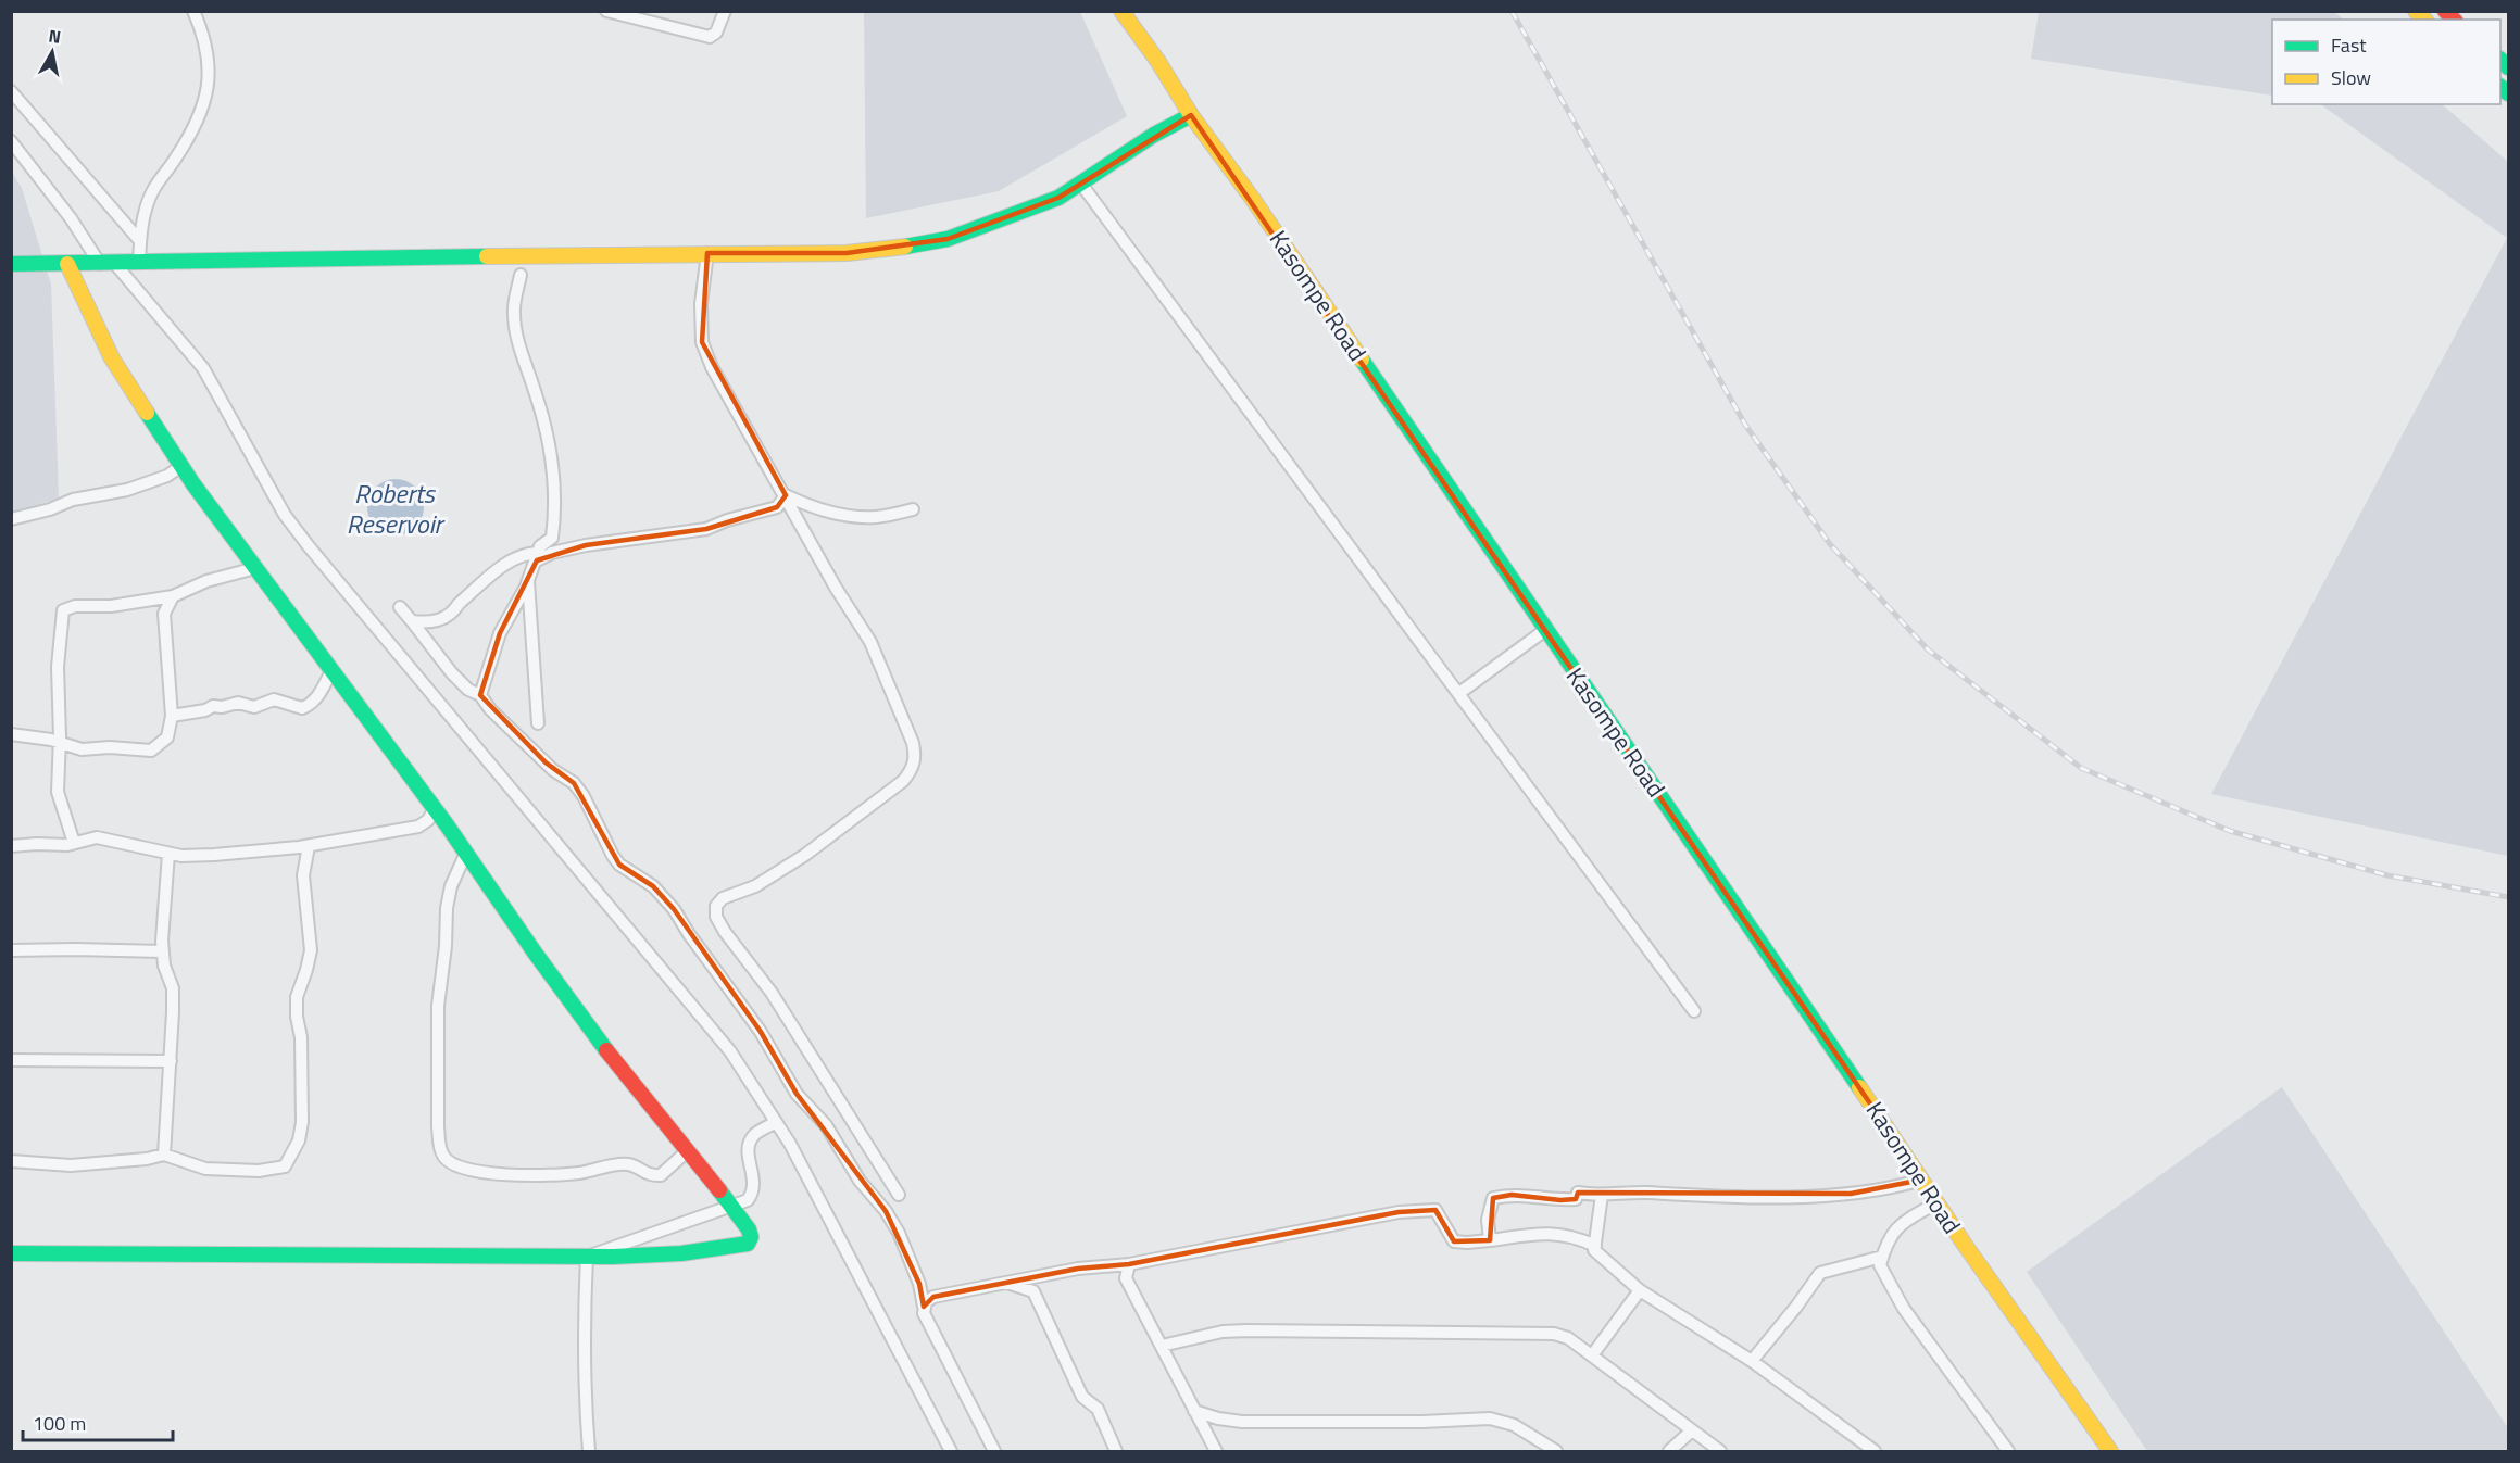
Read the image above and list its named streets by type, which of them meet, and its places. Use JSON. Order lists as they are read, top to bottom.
{
  "streets": {
    "main road": ["Kasompe Road"]
  },
  "water": ["Roberts Reservoir"],
  "legend": ["Fast", "Slow"],
  "scale_bar": "100 m",
  "north": "top"
}
